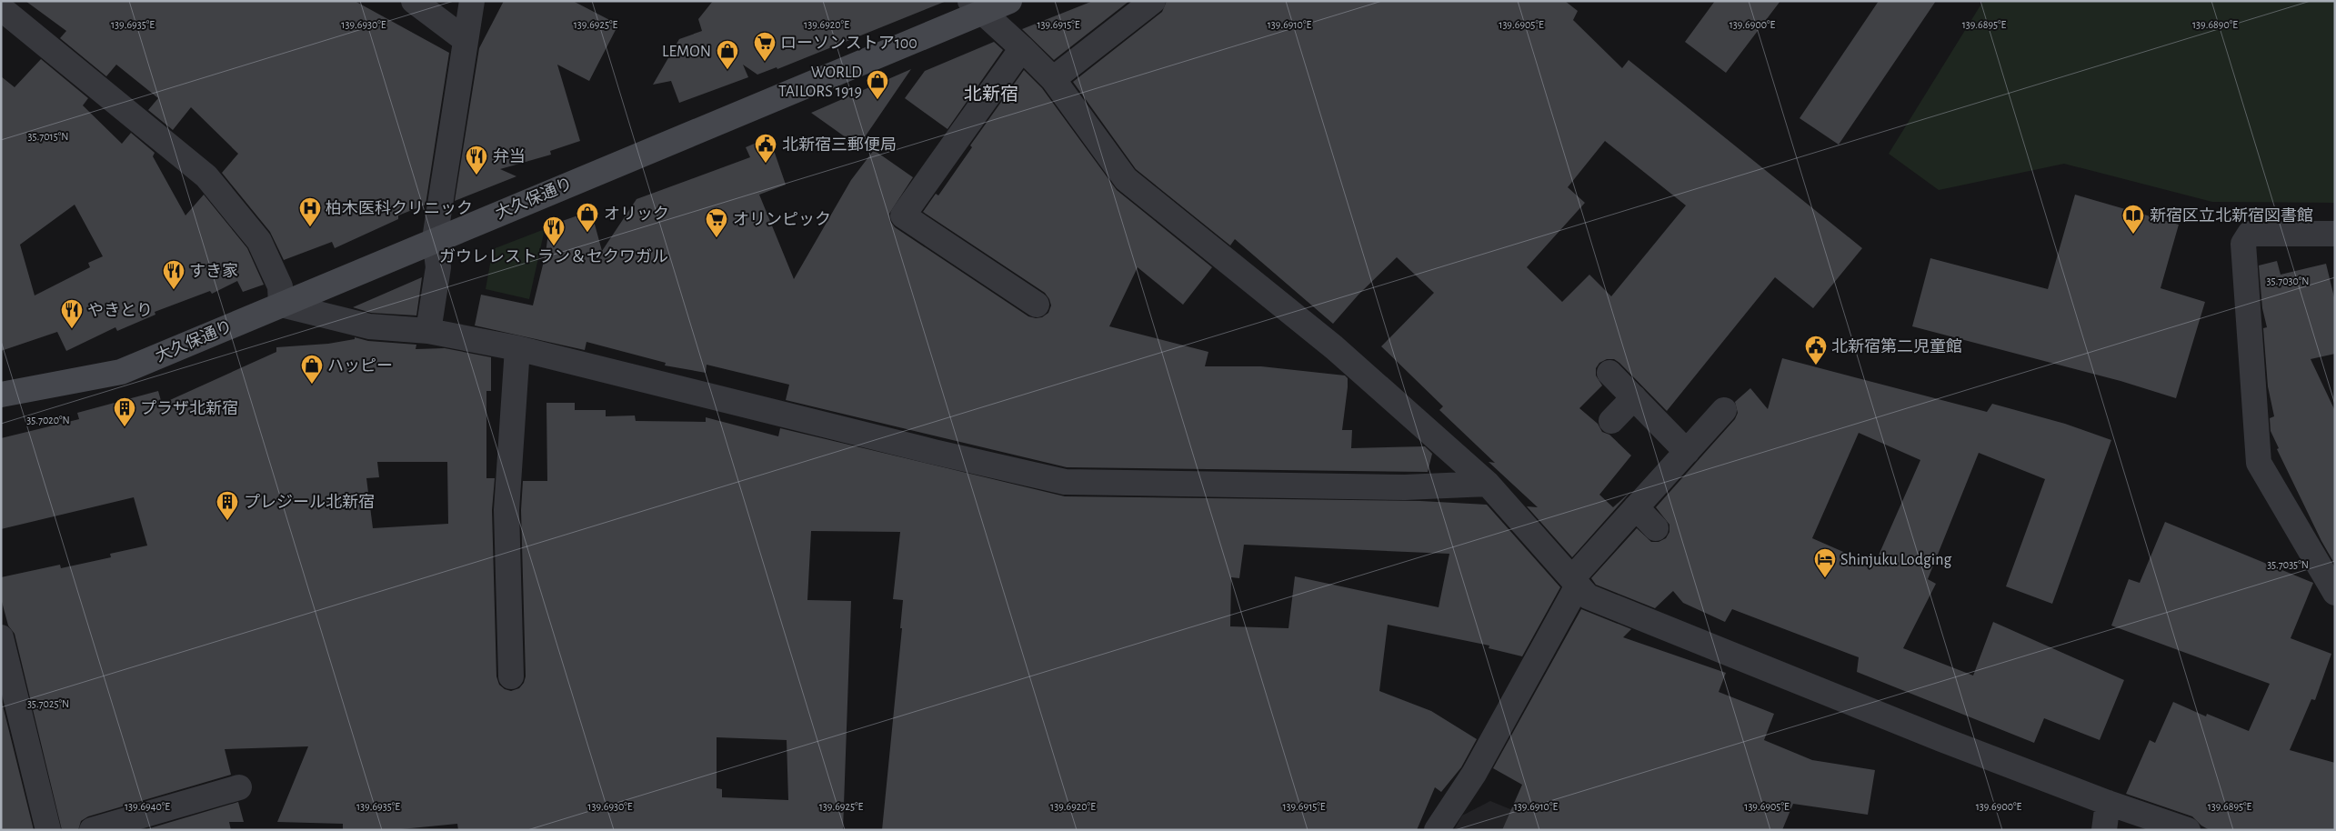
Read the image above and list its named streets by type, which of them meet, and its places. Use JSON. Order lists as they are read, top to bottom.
{
  "streets": {
    "main road": ["大久保通り"]
  },
  "districts": ["北新宿"],
  "places": {
    "supermarket": ["ローソンストア100", "オリンピック"],
    "shop": [
      "LEMON",
      "WORLD TAILORS 1919",
      "オリック",
      "ハッピー"
    ],
    "public building": ["北新宿三郵便局", "北新宿第二児童館"],
    "restaurant": [
      "弁当",
      "ガウレレストラン＆セクワガル",
      "すき家",
      "やきとり"
    ],
    "hospital": ["柏木医科クリニック"],
    "library": ["新宿区立北新宿図書館"],
    "building": ["プラザ北新宿", "プレジール北新宿"],
    "hotel": ["Shinjuku Lodging"]
  },
  "coordinates": [
    "139.6935°E",
    "139.6930°E",
    "139.6925°E",
    "139.6920°E",
    "139.6915°E",
    "139.6910°E",
    "139.6905°E",
    "139.6900°E",
    "139.6895°E",
    "139.6890°E",
    "35.7015°N",
    "35.7030°N",
    "35.7020°N",
    "35.7035°N",
    "35.7025°N",
    "139.6940°E"
  ]
}
